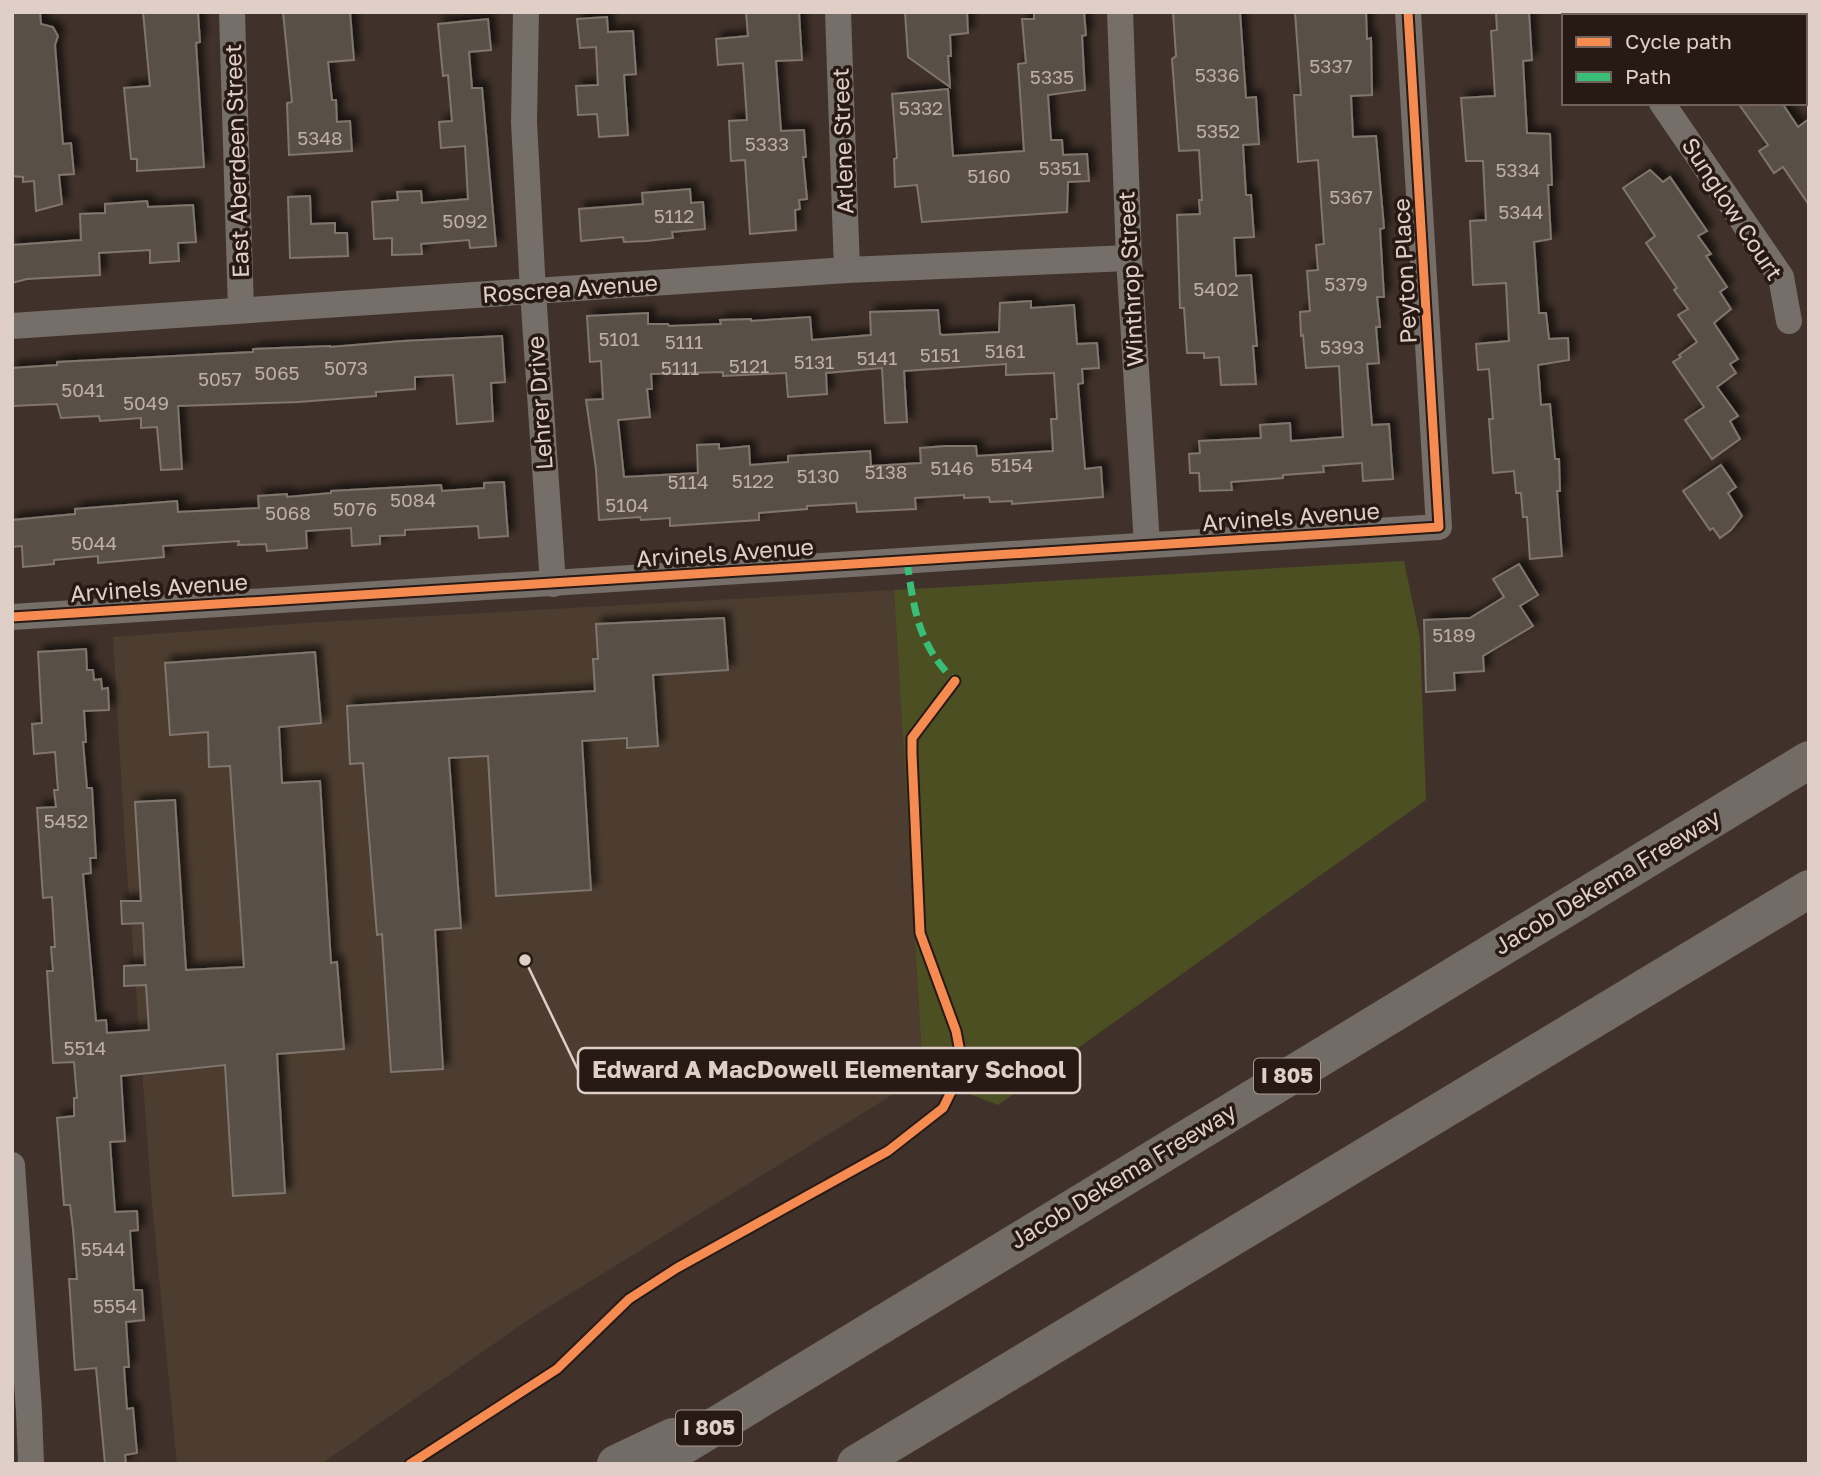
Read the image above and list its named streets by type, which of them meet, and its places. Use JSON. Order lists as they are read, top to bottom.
{
  "streets": {
    "highway": ["Jacob Dekema Freeway", "I 805"],
    "street": [
      "Arlene Street",
      "East Aberdeen Street",
      "Sunglow Court",
      "Peyton Place",
      "Winthrop Street",
      "Roscrea Avenue",
      "Lehrer Drive",
      "Arvinels Avenue"
    ]
  },
  "crossings": [
    ["Arlene Street", "Roscrea Avenue"],
    ["East Aberdeen Street", "Roscrea Avenue"],
    ["Peyton Place", "Arvinels Avenue"],
    ["Winthrop Street", "Roscrea Avenue"],
    ["Winthrop Street", "Arvinels Avenue"],
    ["Roscrea Avenue", "Lehrer Drive"],
    ["Lehrer Drive", "Arvinels Avenue"]
  ],
  "places": ["Edward A MacDowell Elementary School"],
  "house_numbers": [
    "5337",
    "5336",
    "5335",
    "5332",
    "5352",
    "5348",
    "5333",
    "5351",
    "5334",
    "5160",
    "5367",
    "5344",
    "5112",
    "5092",
    "5379",
    "5402",
    "5101",
    "5111",
    "5393",
    "5161",
    "5151",
    "5141",
    "5131",
    "5121",
    "5073",
    "5111",
    "5065",
    "5057",
    "5041",
    "5049",
    "5154",
    "5146",
    "5138",
    "5130",
    "5122",
    "5114",
    "5084",
    "5104",
    "5076",
    "5068",
    "5044",
    "5189",
    "5452",
    "5514",
    "5544",
    "5554"
  ],
  "legend": ["Cycle path", "Path"]
}
